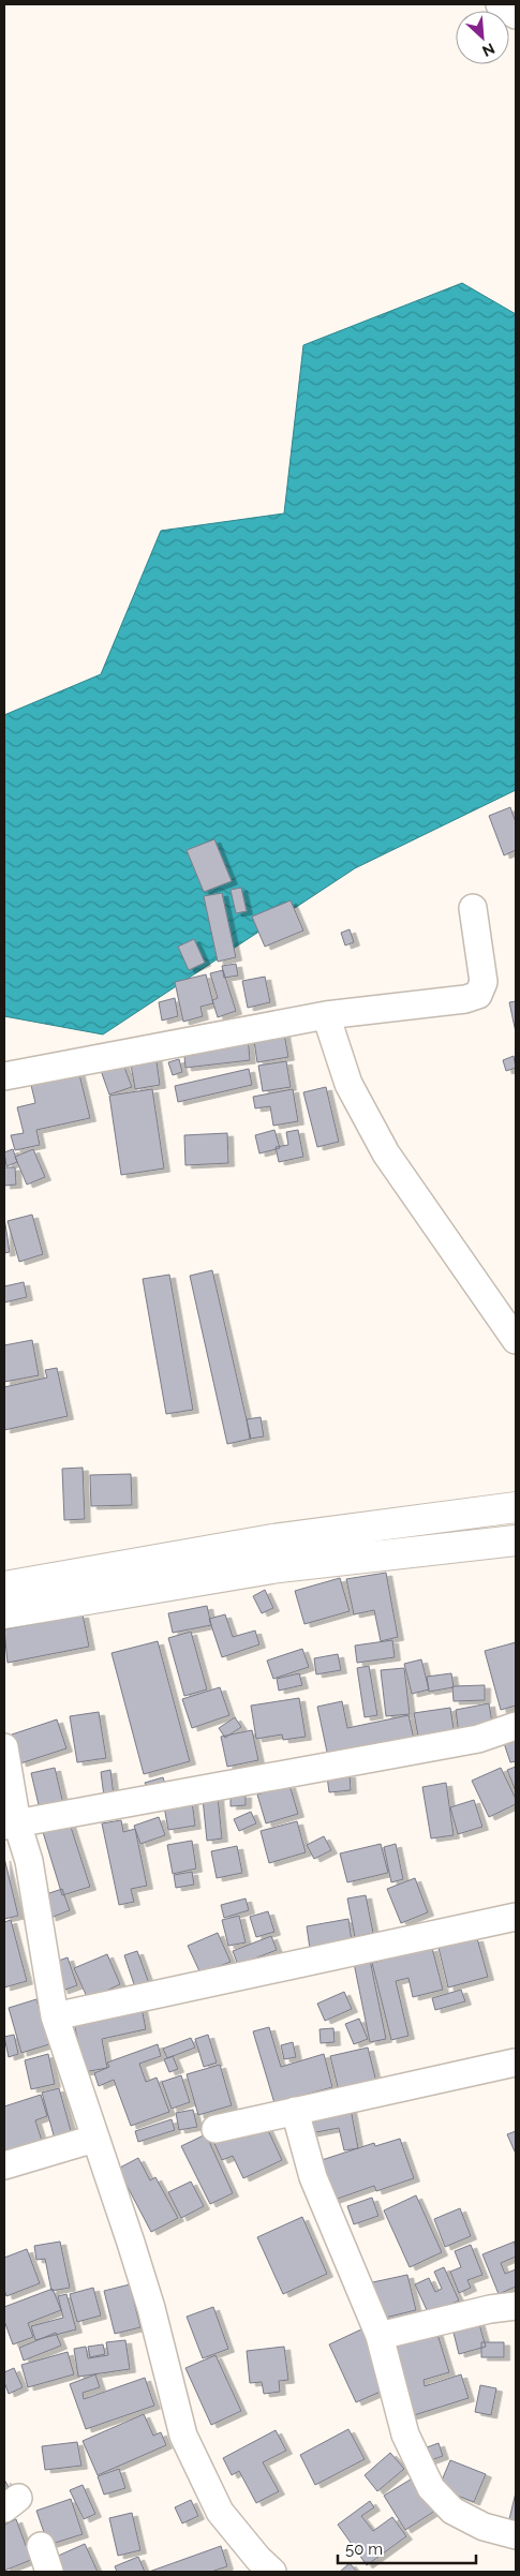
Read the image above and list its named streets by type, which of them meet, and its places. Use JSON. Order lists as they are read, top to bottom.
{
  "scale_bar": "50 m",
  "north": "bottom right"
}
